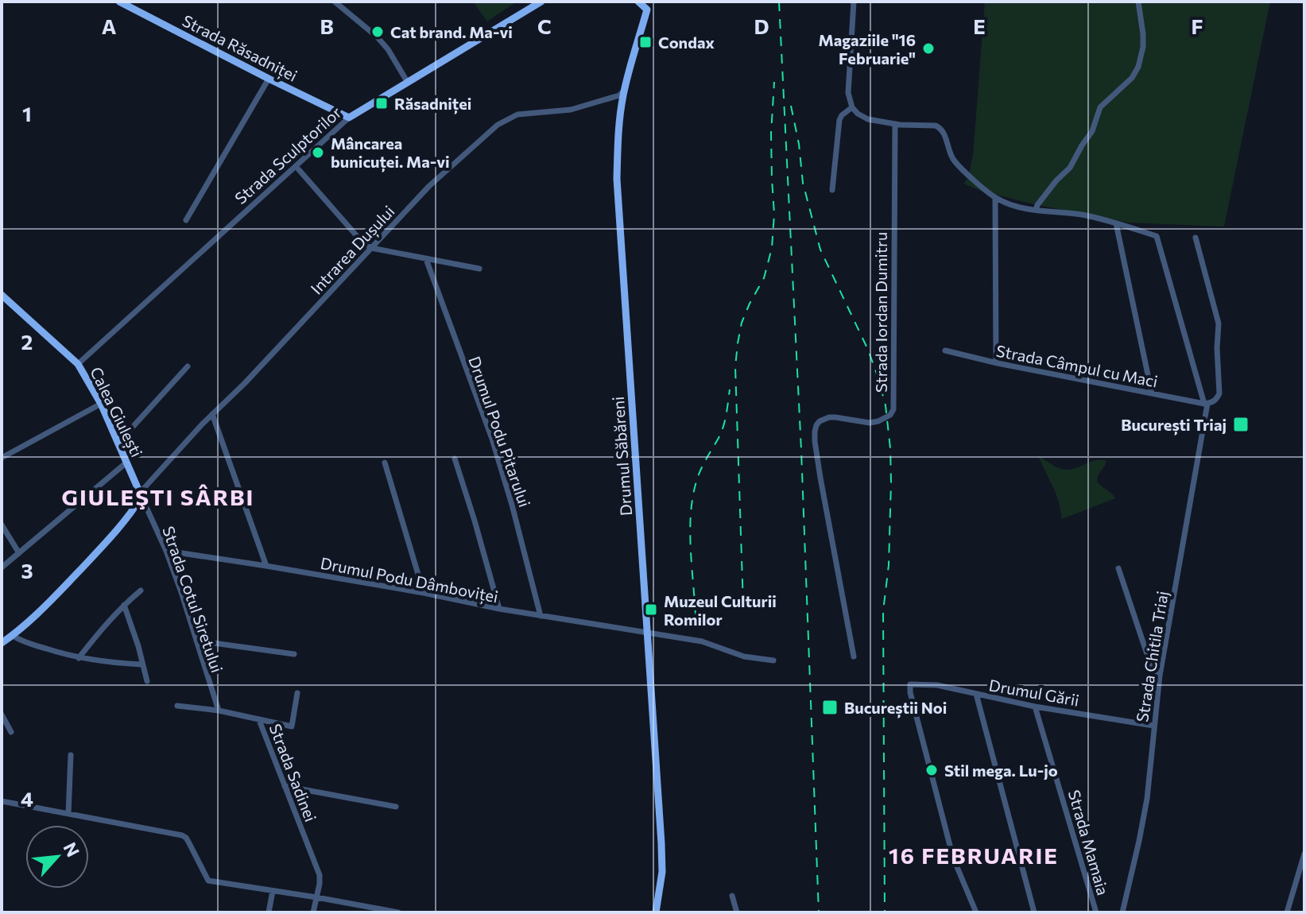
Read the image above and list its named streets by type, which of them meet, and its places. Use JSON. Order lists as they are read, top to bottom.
{
  "streets": {
    "main road": [
      "Strada Răsadniței",
      "Strada Sculptorilor",
      "Calea Giulești",
      "Drumul Săbăreni"
    ],
    "street": [
      "Intrarea Dușului",
      "Strada Iordan Dumitru",
      "Strada Câmpul cu Maci",
      "Drumul Podu Pitarului",
      "Drumul Podu Dâmboviței",
      "Strada Cotul Siretului",
      "Strada Chitila Triaj",
      "Drumul Gării",
      "Strada Sadinei",
      "Strada Mamaia"
    ]
  },
  "crossings": [
    ["Strada Răsadniței", "Strada Sculptorilor"],
    ["Strada Sculptorilor", "Calea Giulești"],
    ["Intrarea Dușului", "Calea Giulești"],
    ["Intrarea Dușului", "Drumul Săbăreni"],
    ["Intrarea Dușului", "Strada Cotul Siretului"],
    ["Strada Câmpul cu Maci", "Strada Chitila Triaj"],
    ["Calea Giulești", "Strada Cotul Siretului"],
    ["Drumul Podu Pitarului", "Drumul Podu Dâmboviței"],
    ["Drumul Săbăreni", "Drumul Podu Dâmboviței"],
    ["Drumul Podu Dâmboviței", "Strada Cotul Siretului"],
    ["Strada Cotul Siretului", "Strada Sadinei"],
    ["Strada Chitila Triaj", "Drumul Gării"],
    ["Drumul Gării", "Strada Mamaia"]
  ],
  "districts": ["GIULEŞTI SÂRBI", "16 FEBRUARIE"],
  "places": {
    "other": [
      "Cat brand. Ma-vi",
      "Magaziile \"16 Februarie\"",
      "Mâncarea bunicuței. Ma-vi",
      "Stil mega. Lu-jo"
    ],
    "transit": [
      "Condax",
      "Răsadniței",
      "București Triaj",
      "Muzeul Culturii Romilor",
      "Bucureștii Noi"
    ]
  },
  "north": "top right",
  "grid": {
    "columns": [
      "A",
      "B",
      "C",
      "D",
      "E",
      "F"
    ],
    "rows": [
      "1",
      "2",
      "3",
      "4"
    ]
  }
}
